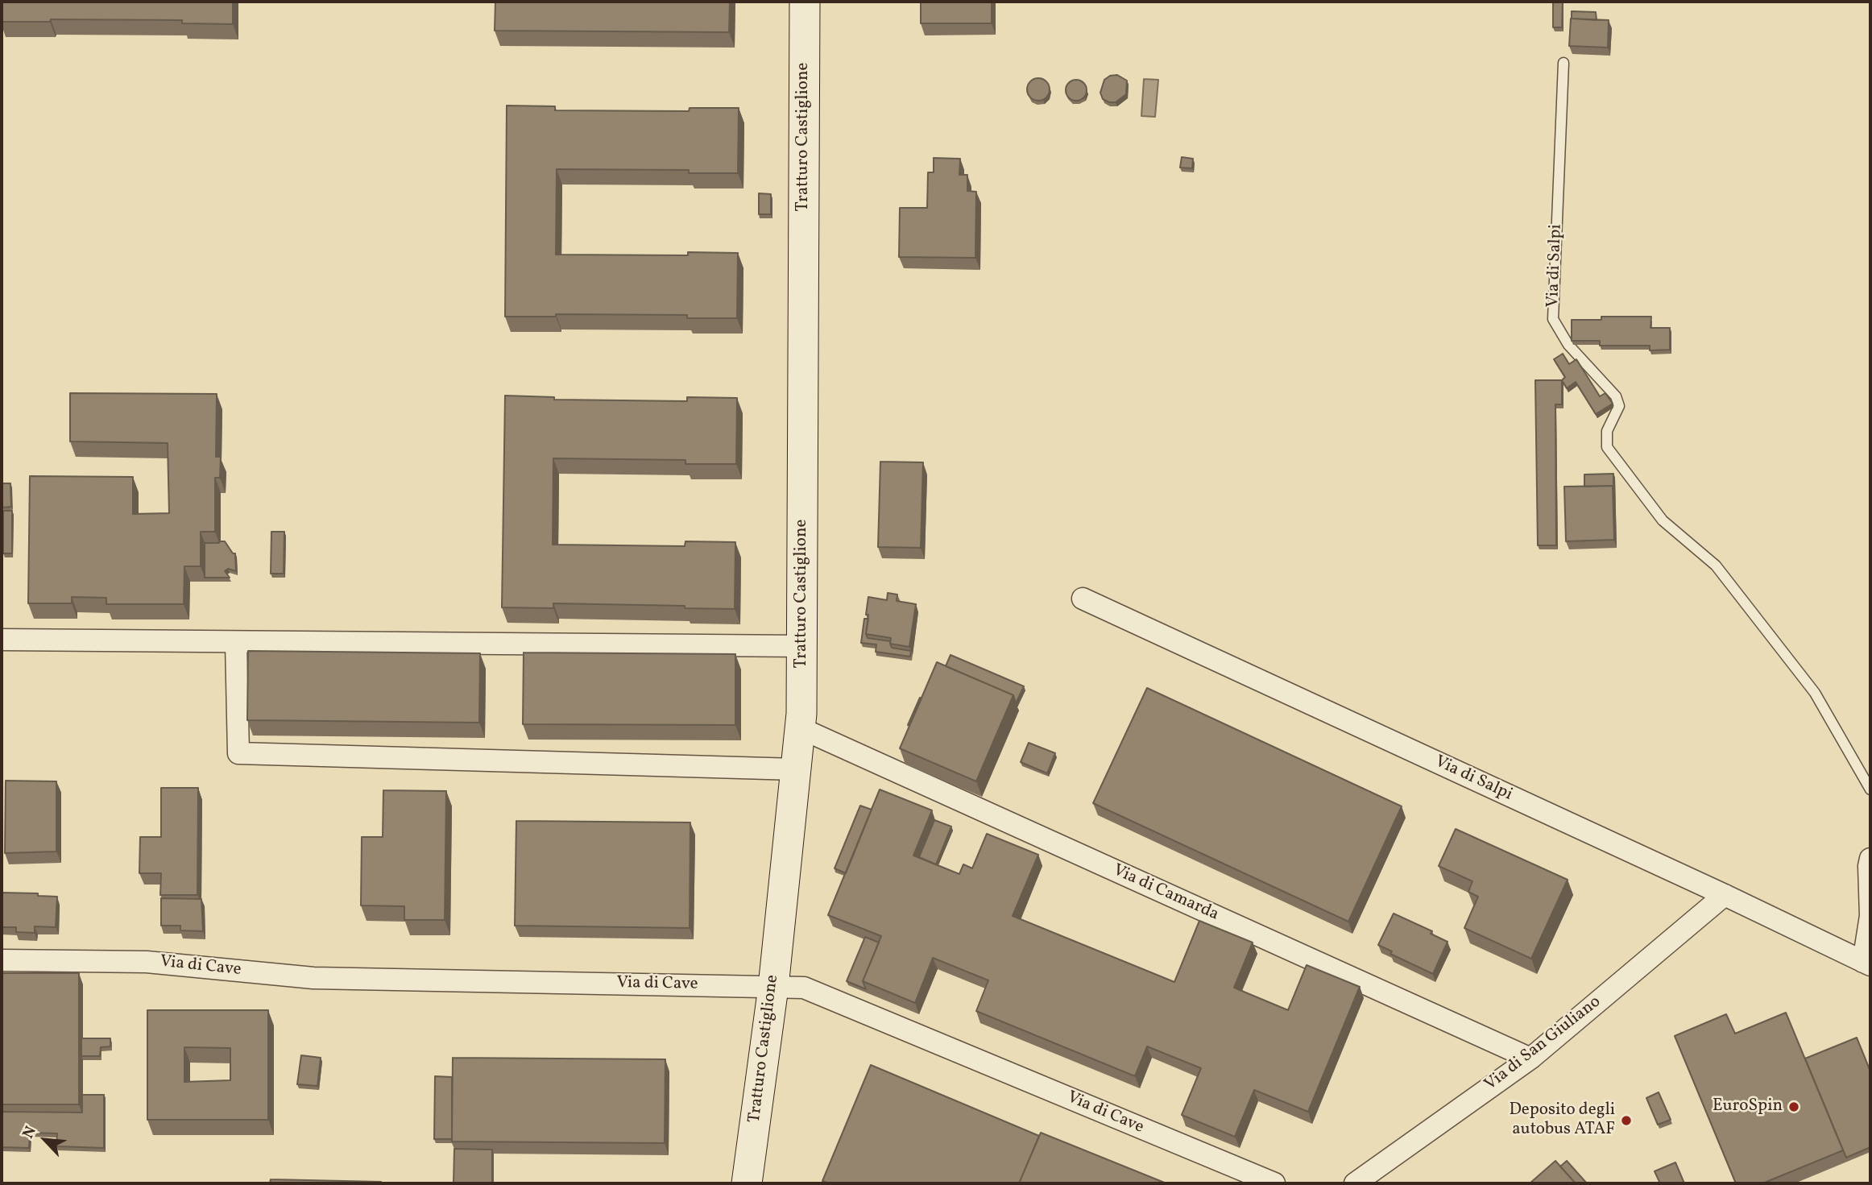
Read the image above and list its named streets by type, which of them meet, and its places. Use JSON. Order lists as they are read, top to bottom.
{
  "streets": {
    "street": [
      "Tratturo Castiglione",
      "Via di Salpi",
      "Via di Camarda",
      "Via di Cave",
      "Via di San Giuliano"
    ]
  },
  "crossings": [
    ["Tratturo Castiglione", "Via di Camarda"],
    ["Tratturo Castiglione", "Via di Cave"],
    ["Via di Salpi", "Via di San Giuliano"],
    ["Via di Camarda", "Via di San Giuliano"]
  ],
  "places": ["EuroSpin", "Deposito degli autobus ATAF"],
  "north": "top left"
}
